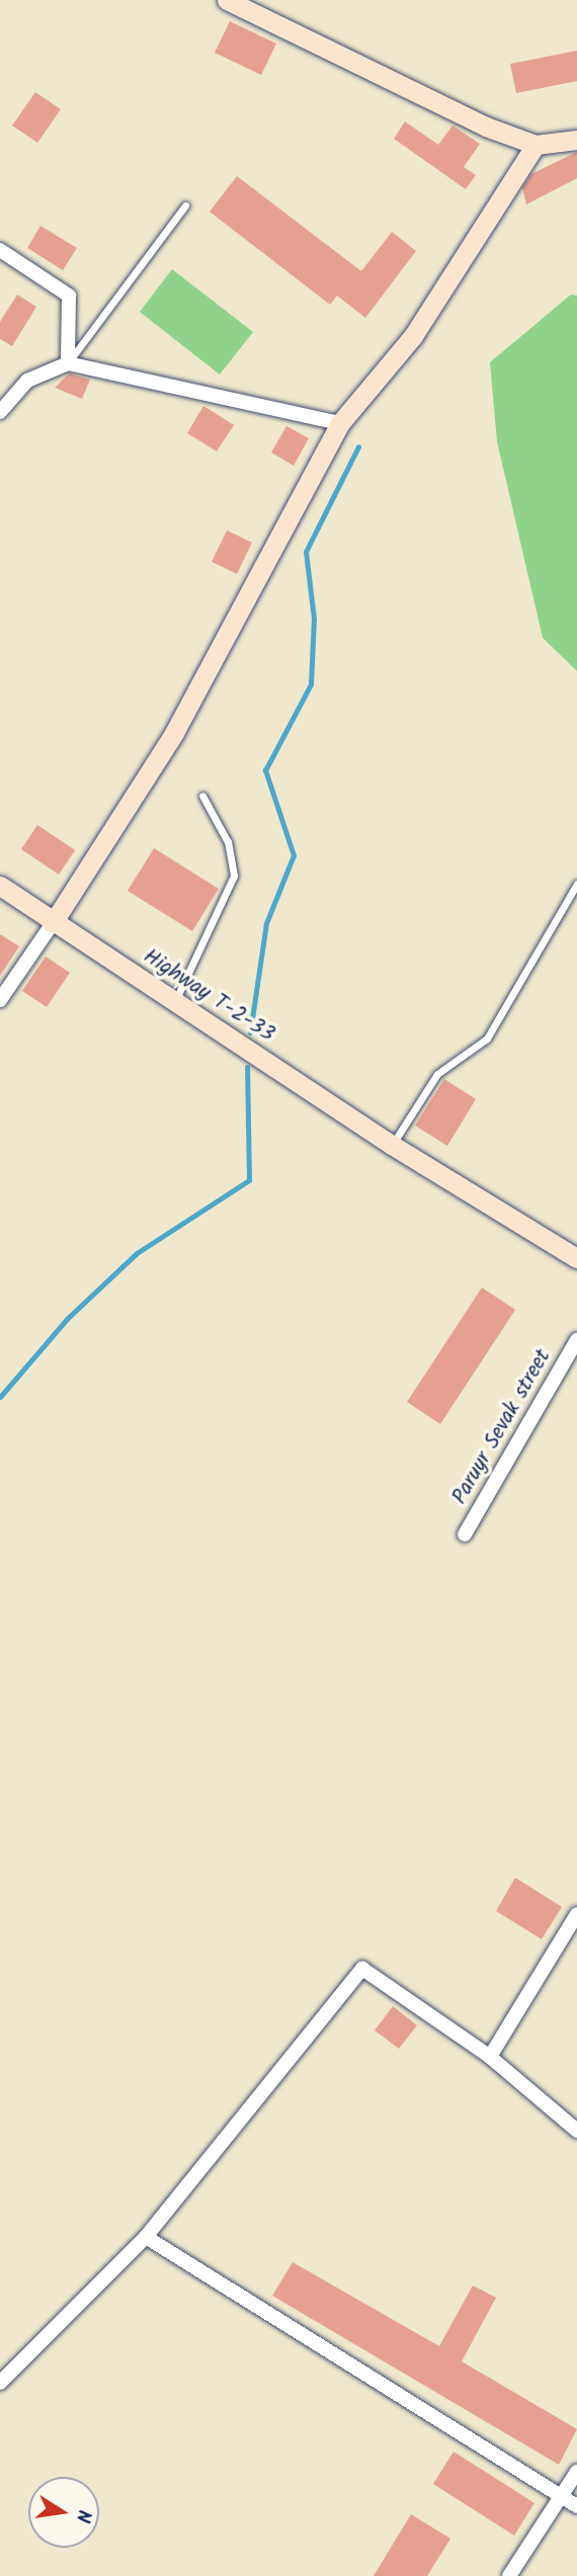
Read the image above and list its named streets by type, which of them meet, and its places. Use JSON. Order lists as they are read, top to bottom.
{
  "streets": {
    "street": ["Highway T-2-33", "Paruyr Sevak street"]
  },
  "north": "right"
}
